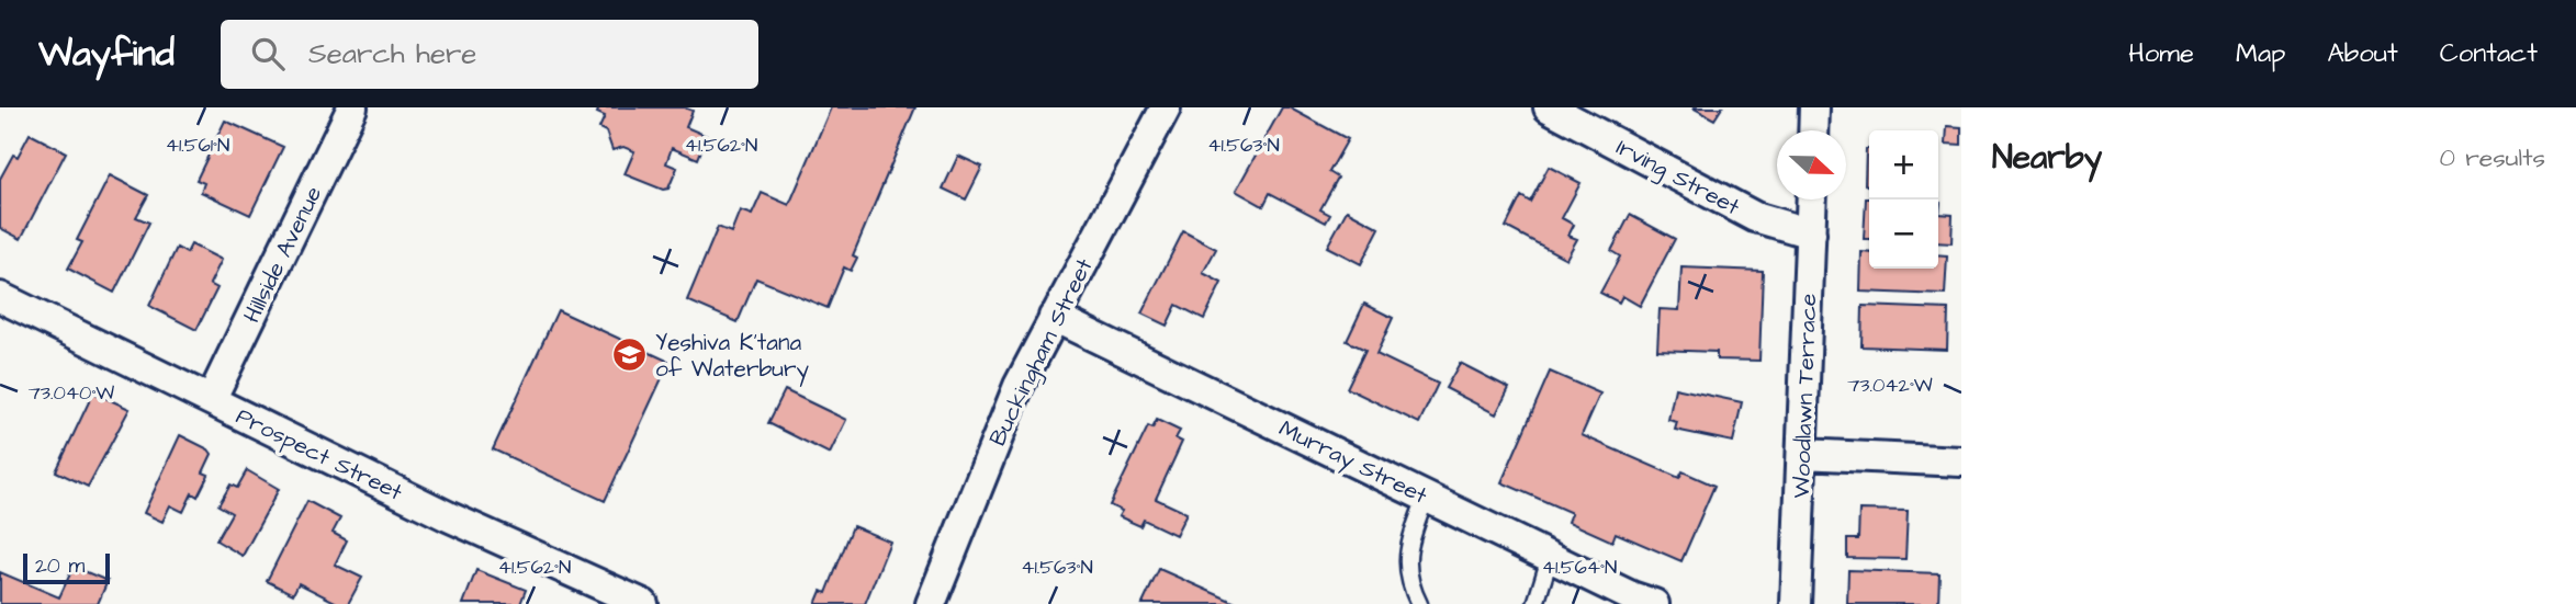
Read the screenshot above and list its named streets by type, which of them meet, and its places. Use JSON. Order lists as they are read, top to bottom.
{
  "streets": {
    "street": [
      "Irving Street",
      "Hillside Avenue",
      "Buckingham Street",
      "Woodlawn Terrace",
      "Prospect Street",
      "Murray Street"
    ]
  },
  "crossings": [
    ["Irving Street", "Woodlawn Terrace"],
    ["Hillside Avenue", "Prospect Street"],
    ["Buckingham Street", "Murray Street"]
  ],
  "places": {
    "school or university": ["Yeshiva K’tana of Waterbury"]
  },
  "scale_bar": "20 m",
  "north": "right",
  "page": {
    "header": "Wayfind",
    "search": "Search here",
    "nav": [
      "Home",
      "Map",
      "About",
      "Contact"
    ],
    "heading": ["Nearby", "0 results"],
    "map_buttons": ["+", "−"],
    "scale": "20 m"
  },
  "coordinates": [
    "41.561°N",
    "41.562°N",
    "41.563°N",
    "73.042°W",
    "73.040°W",
    "41.564°N"
  ]
}
